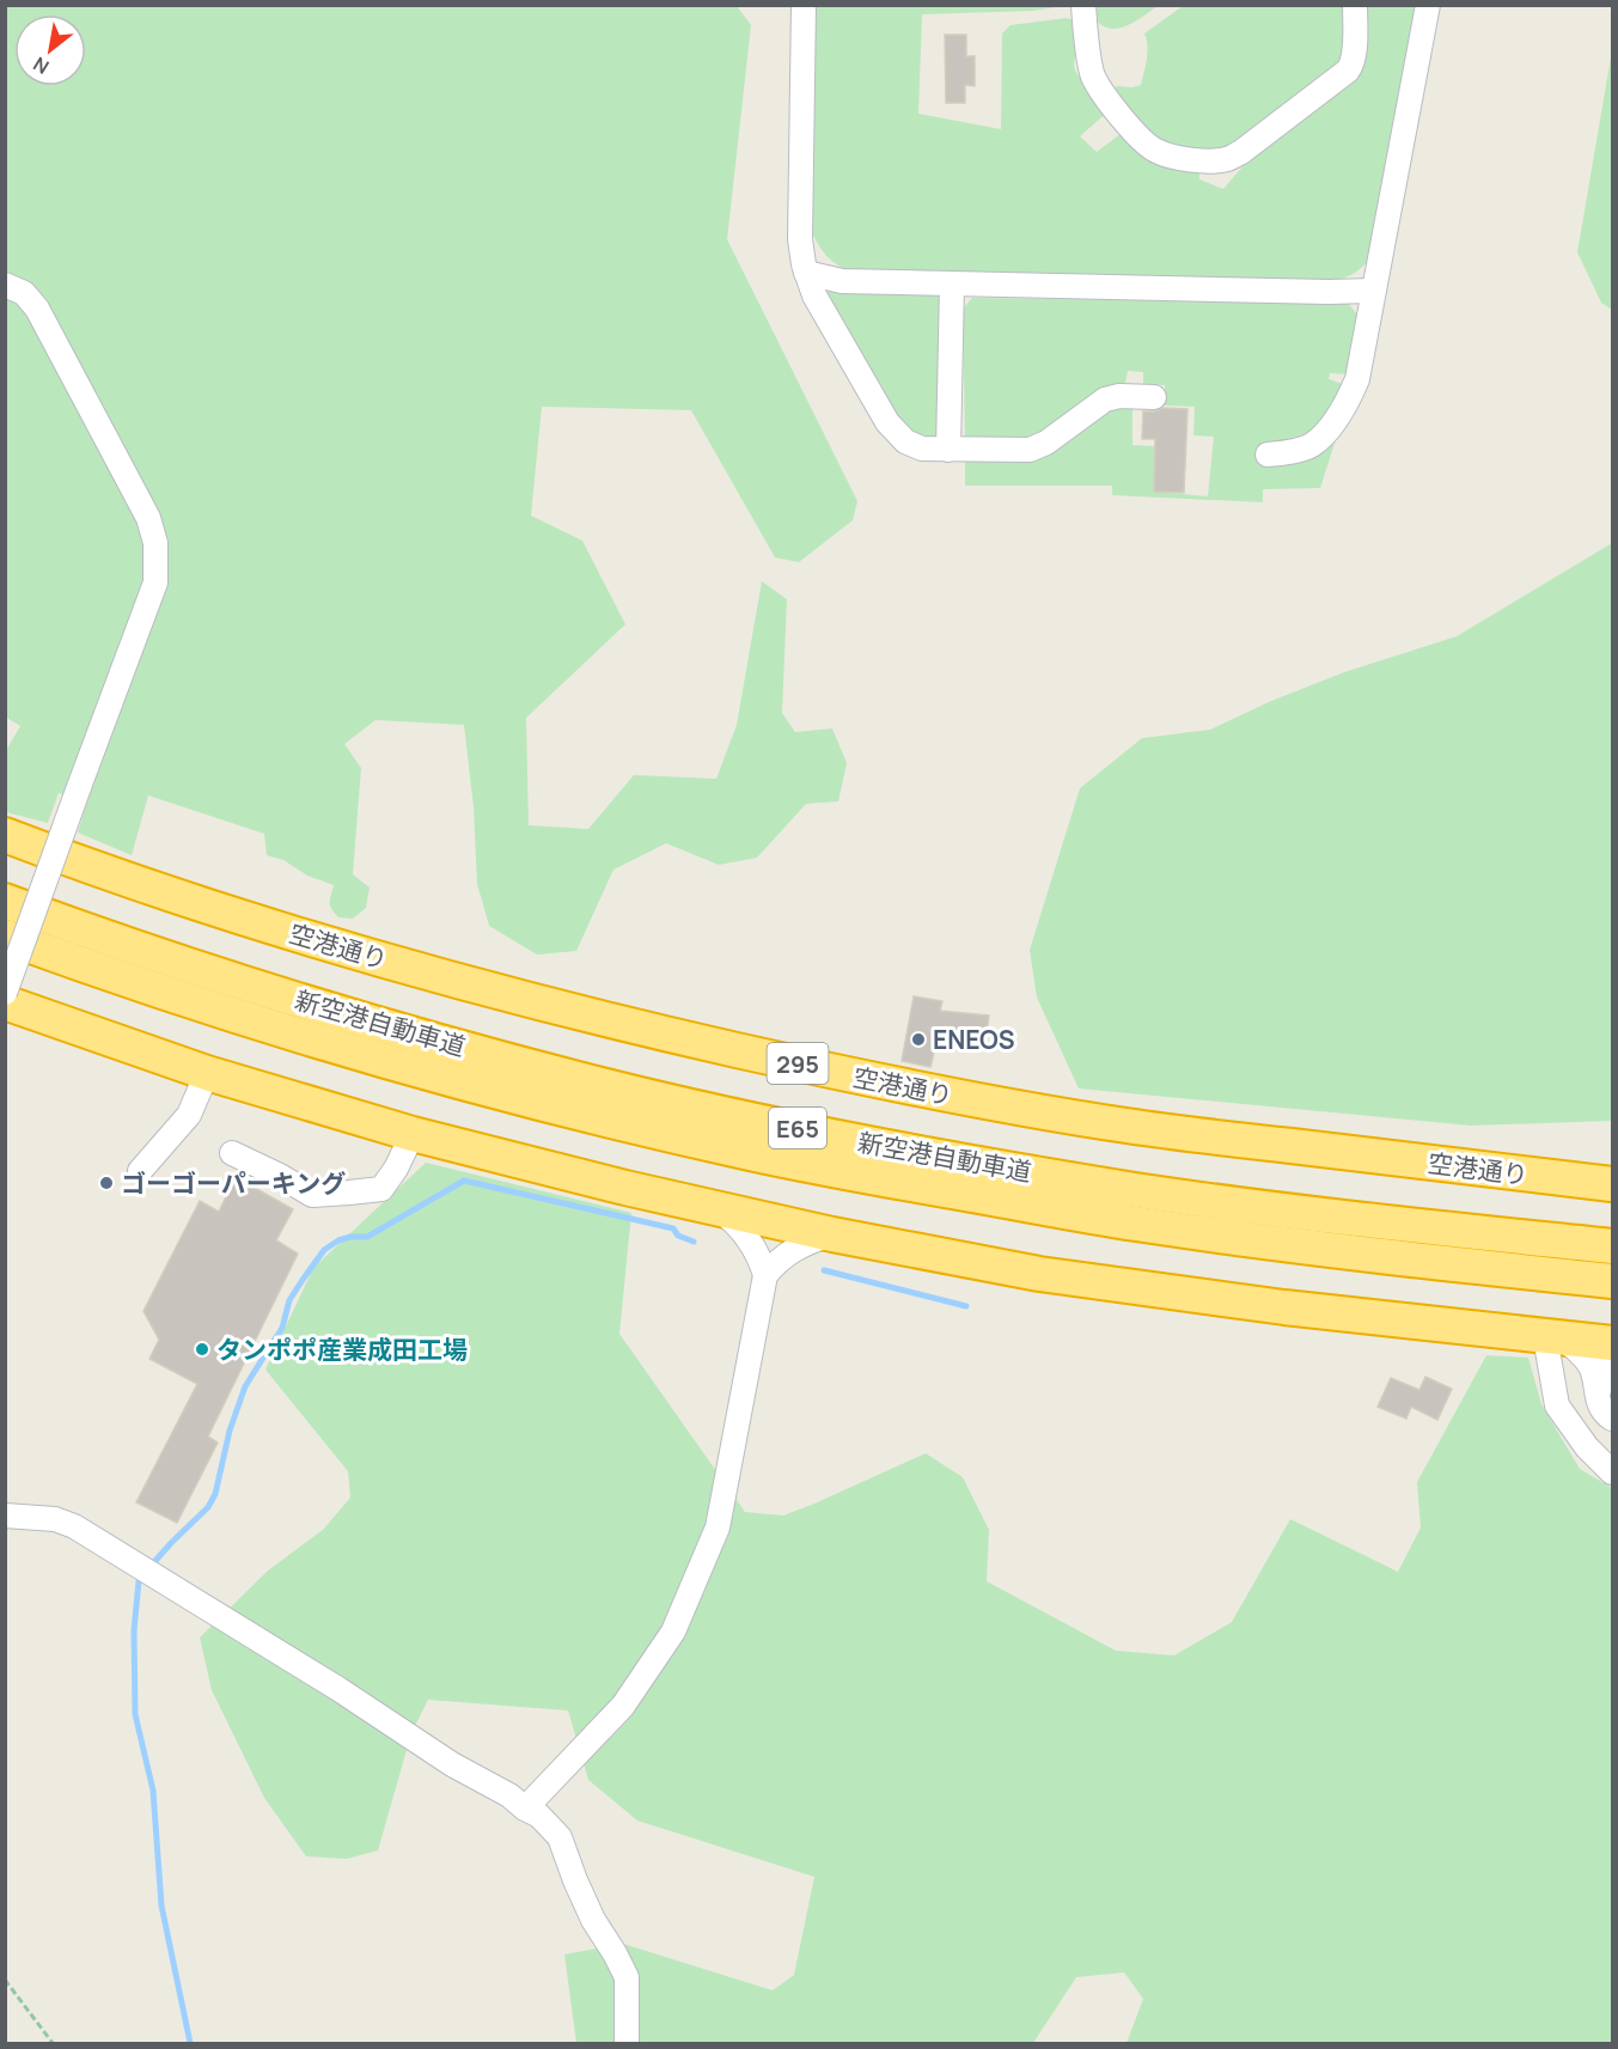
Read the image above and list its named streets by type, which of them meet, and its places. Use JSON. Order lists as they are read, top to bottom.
{
  "streets": {
    "highway": [
      "空港通り",
      "新空港自動車道",
      "295",
      "E65"
    ]
  },
  "places": ["ENEOS", "ゴーゴーパーキング", "タンポポ産業成田工場"],
  "north": "bottom left"
}
